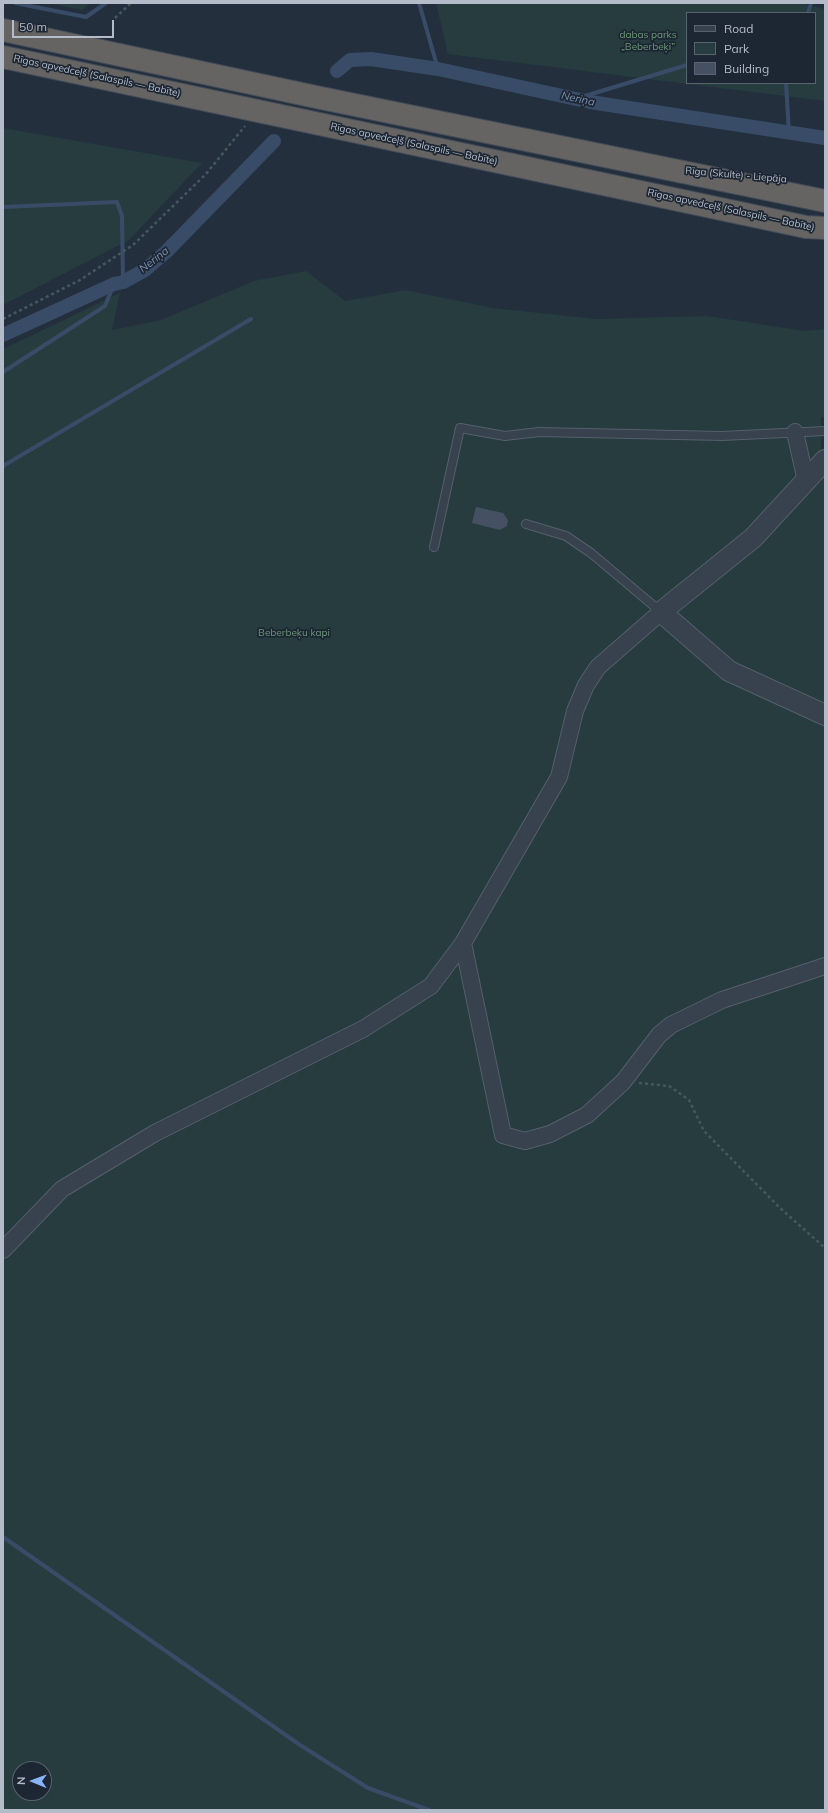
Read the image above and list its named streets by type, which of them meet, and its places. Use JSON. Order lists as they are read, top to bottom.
{
  "streets": {
    "highway": ["Rīgas apvedceļš (Salaspils — Babīte)", "Rīga (Skulte) - Liepāja"]
  },
  "water": ["Neriņa"],
  "parks": ["dabas parks „Beberbeķi”", "Beberbeķu kapi"],
  "legend": ["Road", "Park", "Building"],
  "scale_bar": "50 m",
  "north": "left"
}
